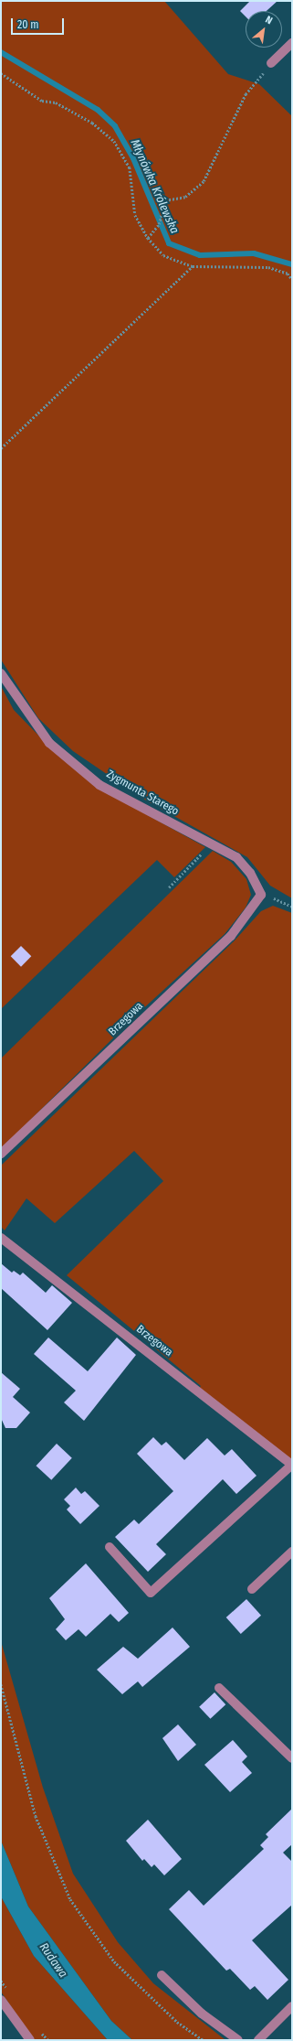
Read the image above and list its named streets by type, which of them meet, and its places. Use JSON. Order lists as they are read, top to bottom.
{
  "streets": {
    "street": ["Zygmunta Starego", "Brzegowa"]
  },
  "crossings": [
    ["Zygmunta Starego", "Brzegowa"]
  ],
  "water": ["Młynówka Królewska", "Rudawa"],
  "scale_bar": "20 m",
  "north": "top right"
}
